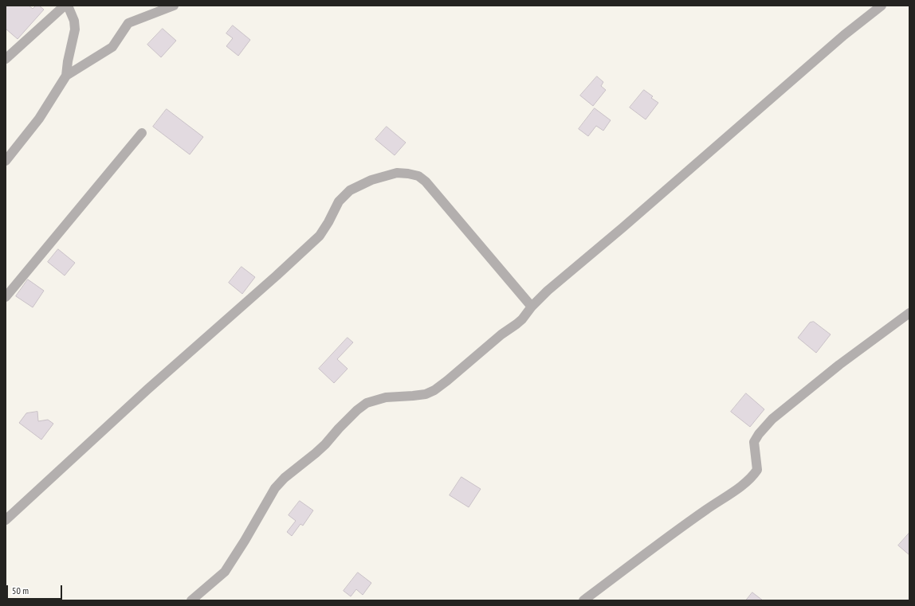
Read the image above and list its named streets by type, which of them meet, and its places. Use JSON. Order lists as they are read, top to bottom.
{
  "scale_bar": "50 m"
}
